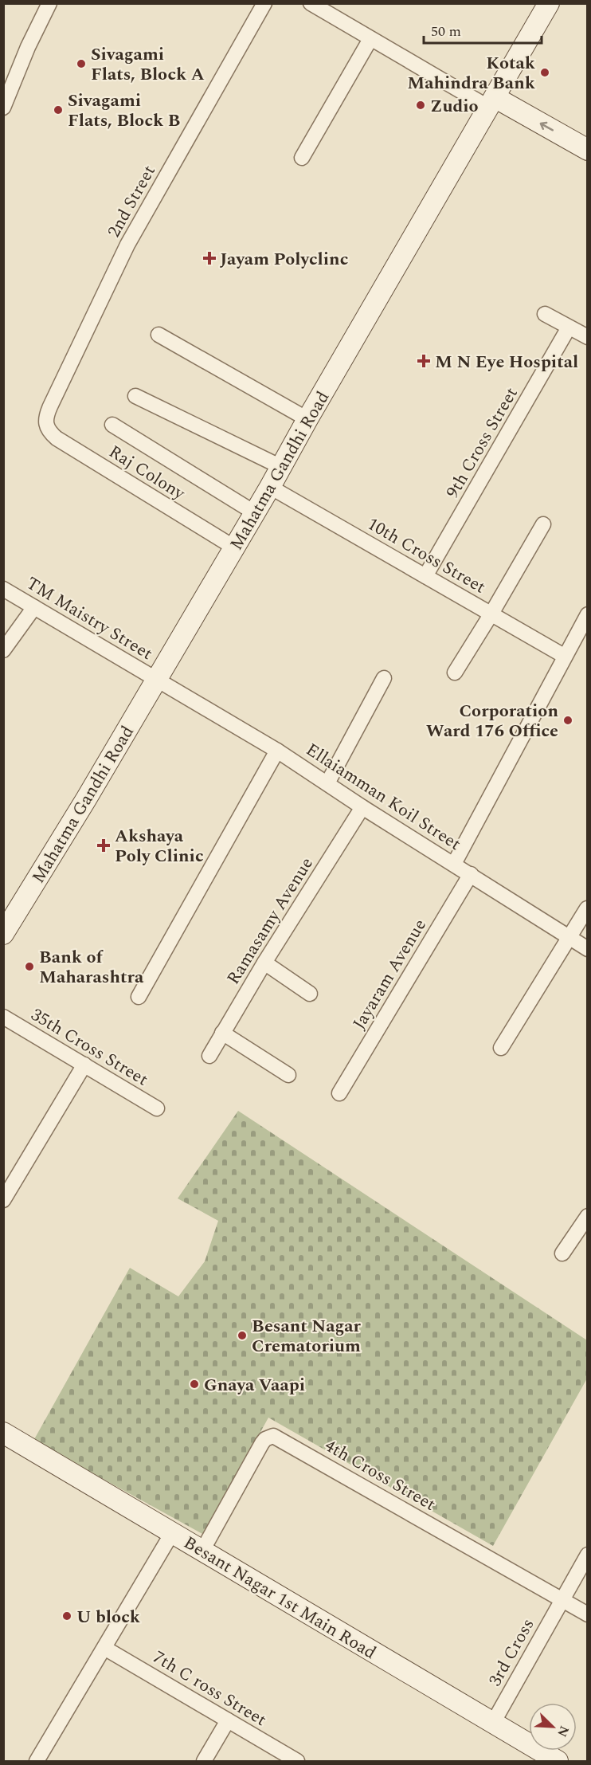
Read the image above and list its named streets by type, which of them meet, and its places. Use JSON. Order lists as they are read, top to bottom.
{
  "streets": {
    "main road": ["Mahatma Gandhi Road", "Besant Nagar 1st Main Road"],
    "street": [
      "2nd Street",
      "9th Cross Street",
      "Raj Colony",
      "10th Cross Street",
      "TM Maistry Street",
      "Ellaiamman Koil Street",
      "Ramasamy Avenue",
      "Jayaram Avenue",
      "35th Cross Street",
      "4th Cross Street",
      "3rd Cross",
      "7th C ross Street"
    ]
  },
  "crossings": [
    ["2nd Street", "Raj Colony"],
    ["9th Cross Street", "10th Cross Street"],
    ["Mahatma Gandhi Road", "Raj Colony"],
    ["Mahatma Gandhi Road", "10th Cross Street"],
    ["Mahatma Gandhi Road", "TM Maistry Street"],
    ["Mahatma Gandhi Road", "Ellaiamman Koil Street"],
    ["TM Maistry Street", "Ellaiamman Koil Street"],
    ["Ellaiamman Koil Street", "Ramasamy Avenue"],
    ["Ellaiamman Koil Street", "Jayaram Avenue"],
    ["4th Cross Street", "Besant Nagar 1st Main Road"],
    ["4th Cross Street", "3rd Cross"],
    ["Besant Nagar 1st Main Road", "3rd Cross"]
  ],
  "places": {
    "other": [
      "Sivagami Flats, Block A",
      "Kotak Mahindra Bank",
      "Zudio",
      "Sivagami Flats, Block B",
      "Corporation Ward 176 Office",
      "Bank of Maharashtra",
      "Besant Nagar Crematorium",
      "Gnaya Vaapi",
      "U block"
    ],
    "health": ["Jayam Polyclinc", "M N Eye Hospital", "Akshaya Poly Clinic"]
  },
  "scale_bar": "50 m",
  "north": "bottom right"
}
